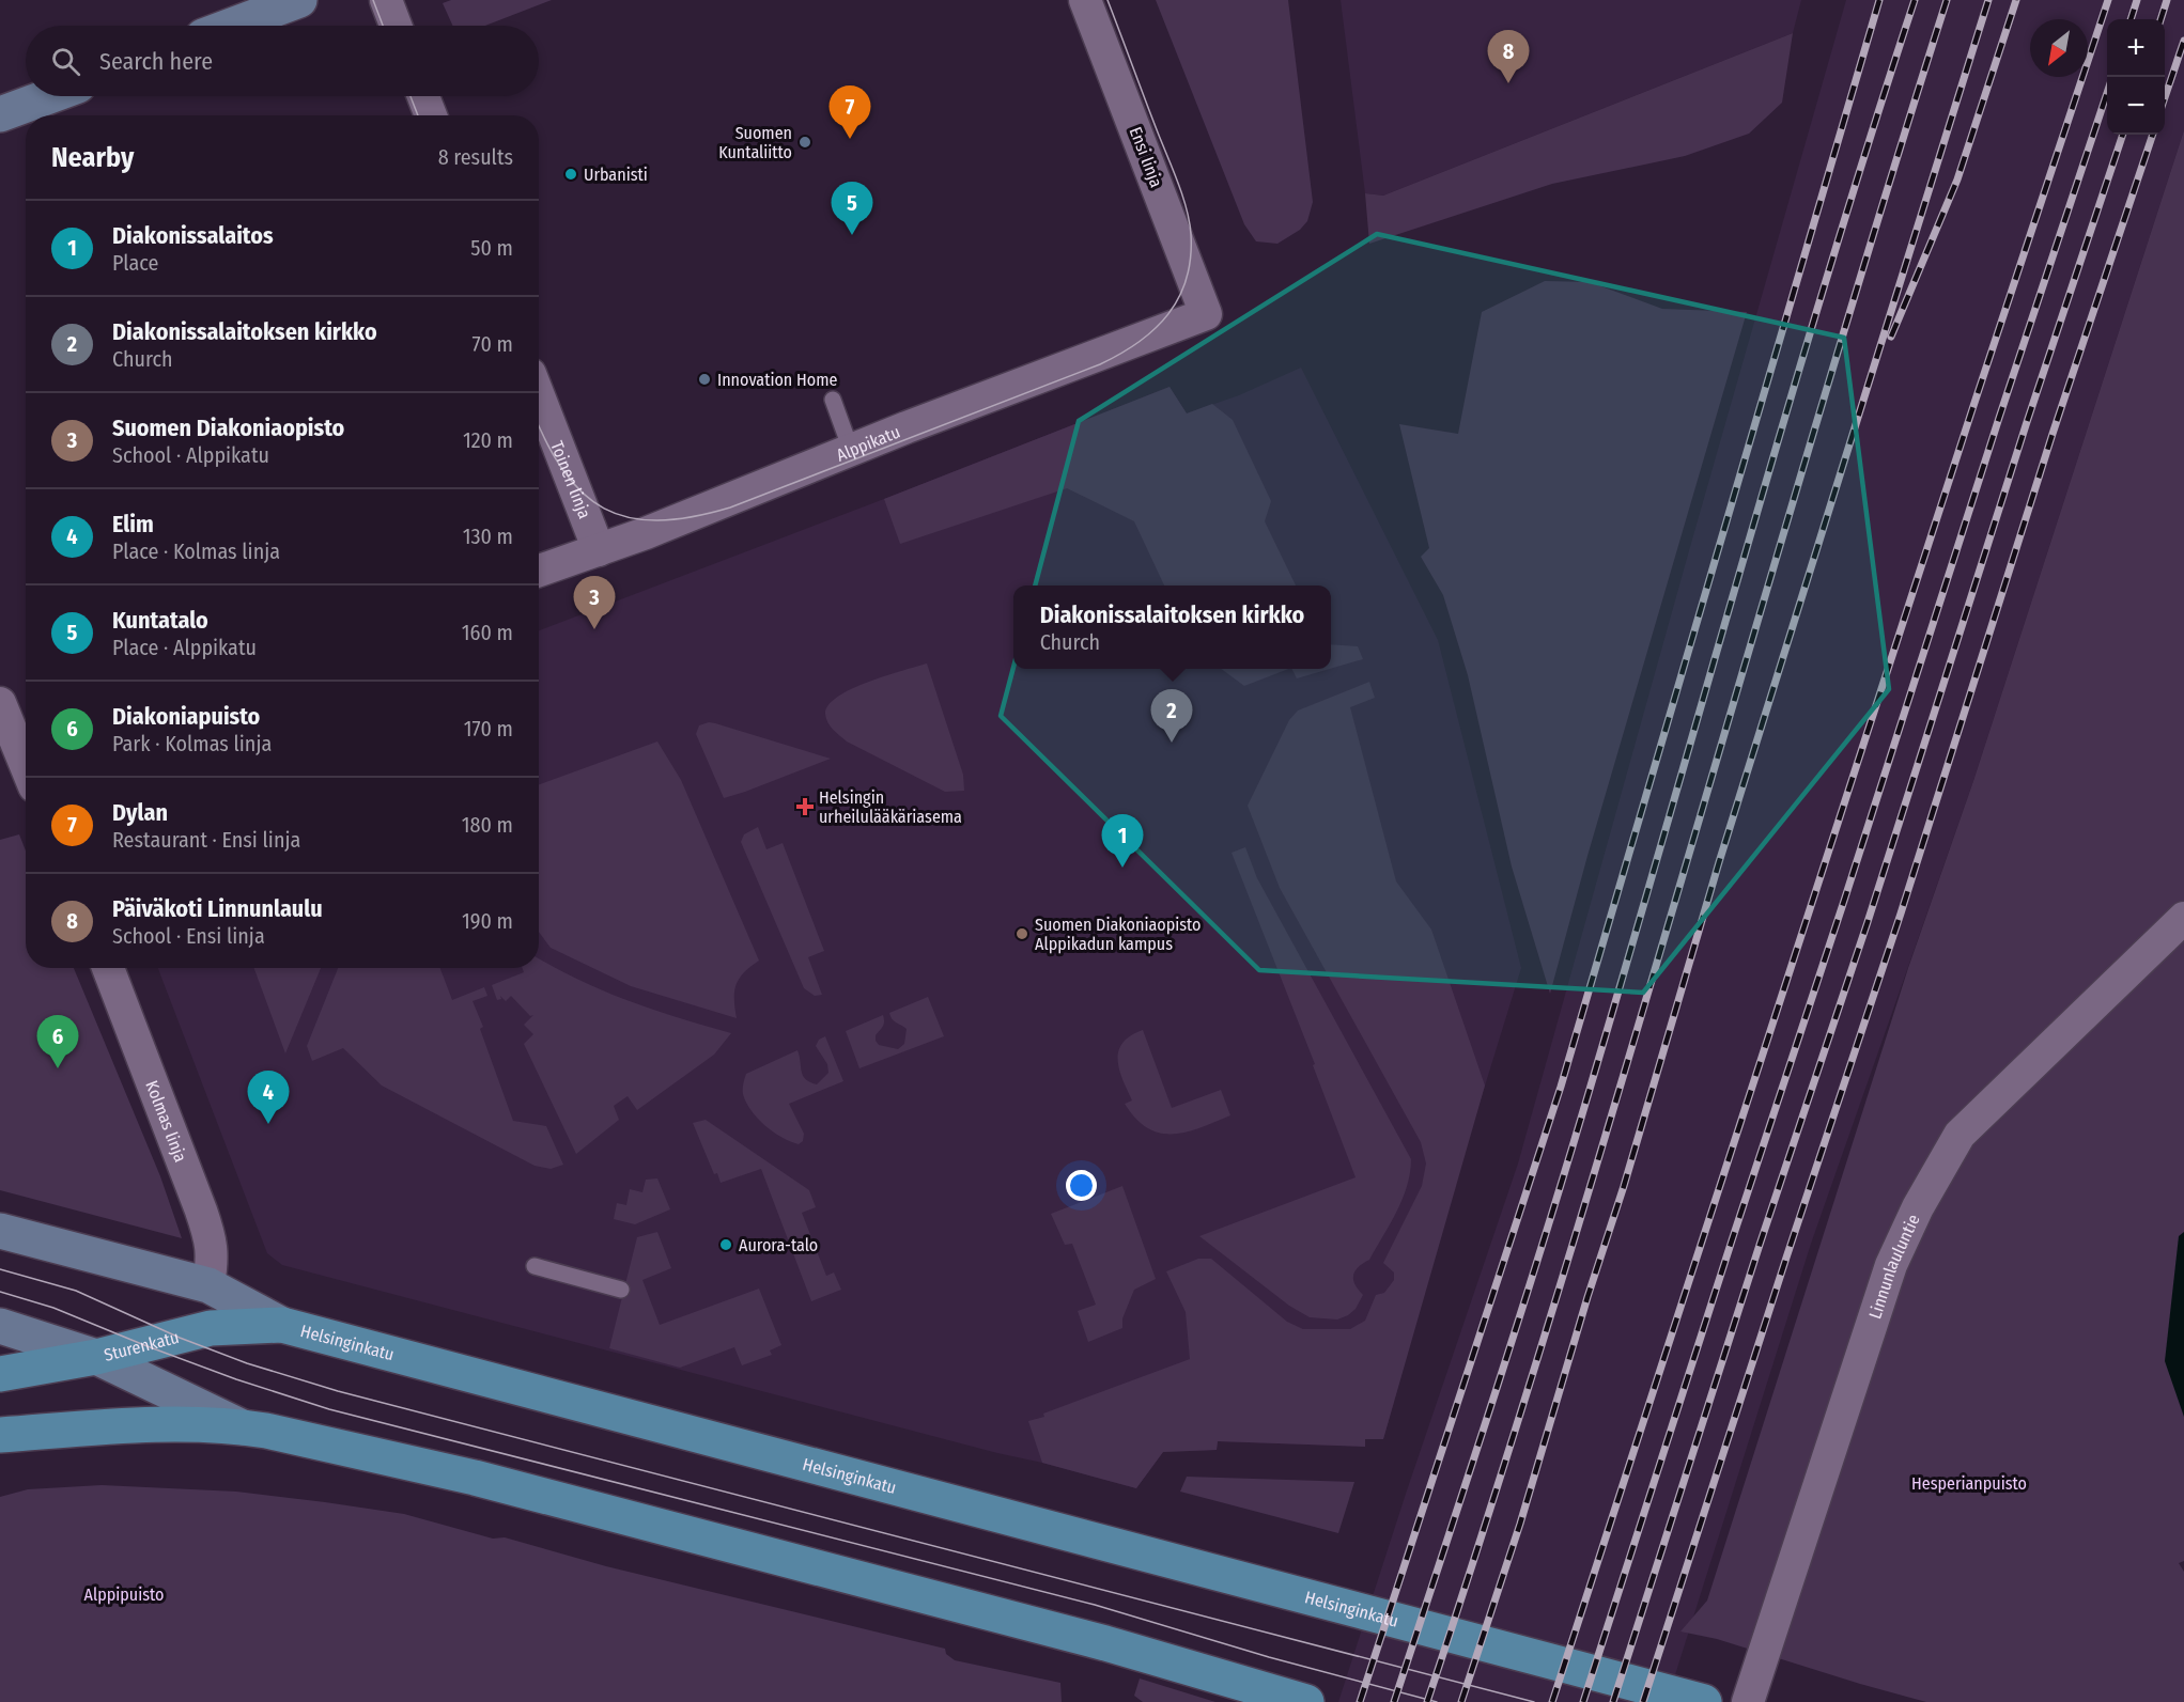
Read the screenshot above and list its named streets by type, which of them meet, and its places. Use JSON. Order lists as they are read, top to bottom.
{
  "streets": {
    "main road": ["Helsinginkatu", "Sturenkatu"],
    "street": [
      "Ensi linja",
      "Alppikatu",
      "Toinen linja",
      "Kolmas linja",
      "Linnunlauluntie"
    ]
  },
  "crossings": [
    ["Ensi linja", "Alppikatu"],
    ["Alppikatu", "Toinen linja"],
    ["Kolmas linja", "Helsinginkatu"],
    ["Helsinginkatu", "Sturenkatu"]
  ],
  "parks": ["Hesperianpuisto", "Alppipuisto"],
  "places": {
    "other": [
      "Suomen Kuntaliitto",
      "Urbanisti",
      "Innovation Home",
      "Suomen Diakoniaopisto Alppikadun kampus",
      "Aurora-talo"
    ],
    "health": ["Helsingin urheilulääkäriasema"]
  },
  "north": "bottom left",
  "page": {
    "map_buttons": ["+", "−"],
    "search": "Search here",
    "pins": [
      "8",
      "7",
      "5",
      "3",
      "2",
      "1",
      "6",
      "4"
    ],
    "heading": ["Nearby", "8 results"],
    "list": [
      {
        "mark": "1",
        "name": "Diakonissalaitos",
        "note": "Place",
        "value": "50 m"
      },
      {
        "mark": "2",
        "name": "Diakonissalaitoksen kirkko",
        "note": "Church",
        "value": "70 m"
      },
      {
        "mark": "3",
        "name": "Suomen Diakoniaopisto",
        "note": "School · Alppikatu",
        "value": "120 m"
      },
      {
        "mark": "4",
        "name": "Elim",
        "note": "Place · Kolmas linja",
        "value": "130 m"
      },
      {
        "mark": "5",
        "name": "Kuntatalo",
        "note": "Place · Alppikatu",
        "value": "160 m"
      },
      {
        "mark": "6",
        "name": "Diakoniapuisto",
        "note": "Park · Kolmas linja",
        "value": "170 m"
      },
      {
        "mark": "7",
        "name": "Dylan",
        "note": "Restaurant · Ensi linja",
        "value": "180 m"
      },
      {
        "mark": "8",
        "name": "Päiväkoti Linnunlaulu",
        "note": "School · Ensi linja",
        "value": "190 m"
      }
    ],
    "popup": ["Diakonissalaitoksen kirkko", "Church"]
  }
}
